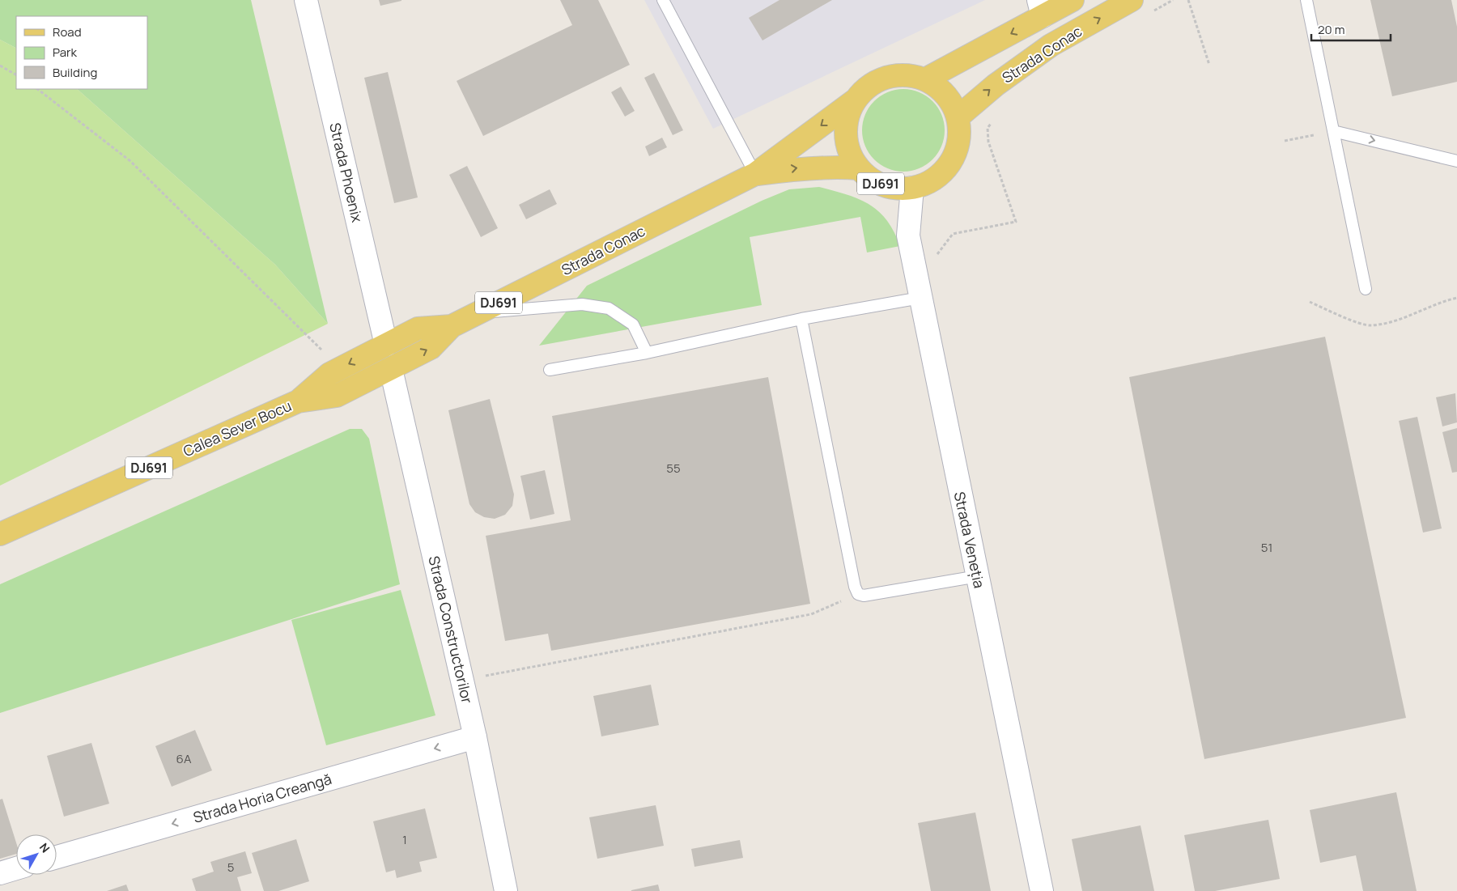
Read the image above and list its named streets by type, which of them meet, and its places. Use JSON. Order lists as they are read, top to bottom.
{
  "streets": {
    "main road": ["Strada Conac", "DJ691", "Calea Sever Bocu"],
    "street": [
      "Strada Phoenix",
      "Strada Veneția",
      "Strada Constructorilor",
      "Strada Horia Creangă"
    ]
  },
  "crossings": [
    ["Strada Conac", "Strada Phoenix"],
    ["Strada Conac", "DJ691"],
    ["Strada Conac", "Calea Sever Bocu"],
    ["Strada Conac", "Strada Veneția"],
    ["Strada Conac", "Strada Constructorilor"],
    ["Strada Phoenix", "Calea Sever Bocu"],
    ["DJ691", "Strada Veneția"],
    ["Calea Sever Bocu", "Strada Constructorilor"],
    ["Strada Constructorilor", "Strada Horia Creangă"]
  ],
  "one_way": ["Strada Horia Creangă"],
  "house_numbers": [
    "55",
    "51",
    "6A",
    "1",
    "5"
  ],
  "legend": ["Road", "Park", "Building"],
  "scale_bar": "20 m",
  "north": "top right"
}
